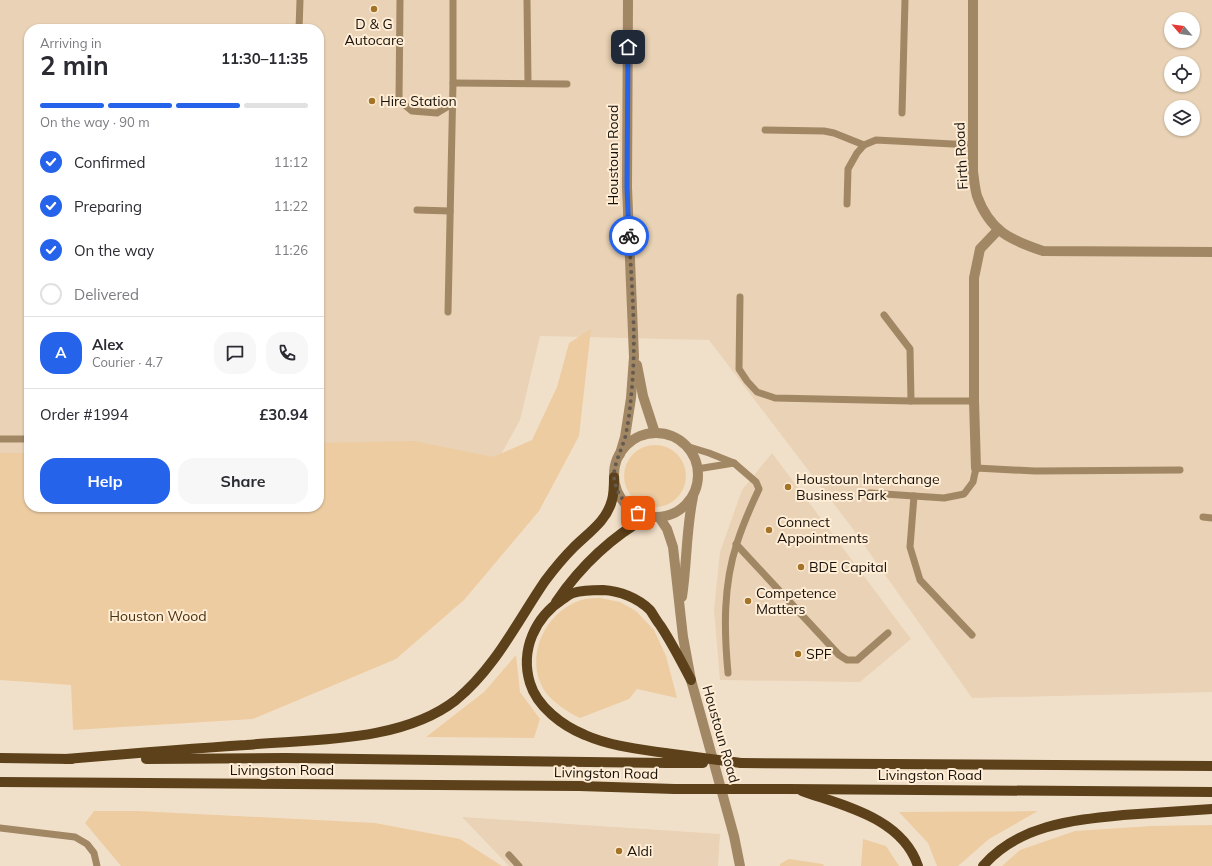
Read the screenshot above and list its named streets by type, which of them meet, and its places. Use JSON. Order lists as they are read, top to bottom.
{
  "streets": {
    "main road": ["Livingston Road"],
    "street": ["Houstoun Road", "Firth Road"]
  },
  "parks": ["Houston Wood"],
  "places": [
    "D & G Autocare",
    "Hire Station",
    "Houstoun Interchange Business Park",
    "Connect Appointments",
    "BDE Capital",
    "Competence Matters",
    "SPF",
    "Aldi"
  ],
  "north": "top left",
  "page": {
    "heading": ["2 min", "Arriving in", "11:30–11:35"],
    "panel": [
      "Alex",
      "Courier · 4.7",
      "Order #1994",
      "£30.94"
    ],
    "bar": "On the way · 90 m",
    "list": [
      ["Confirmed", "11:12"],
      ["Preparing", "11:22"],
      ["On the way", "11:26"],
      "Delivered"
    ],
    "round": "A",
    "buttons": ["Help", "Share"]
  }
}
